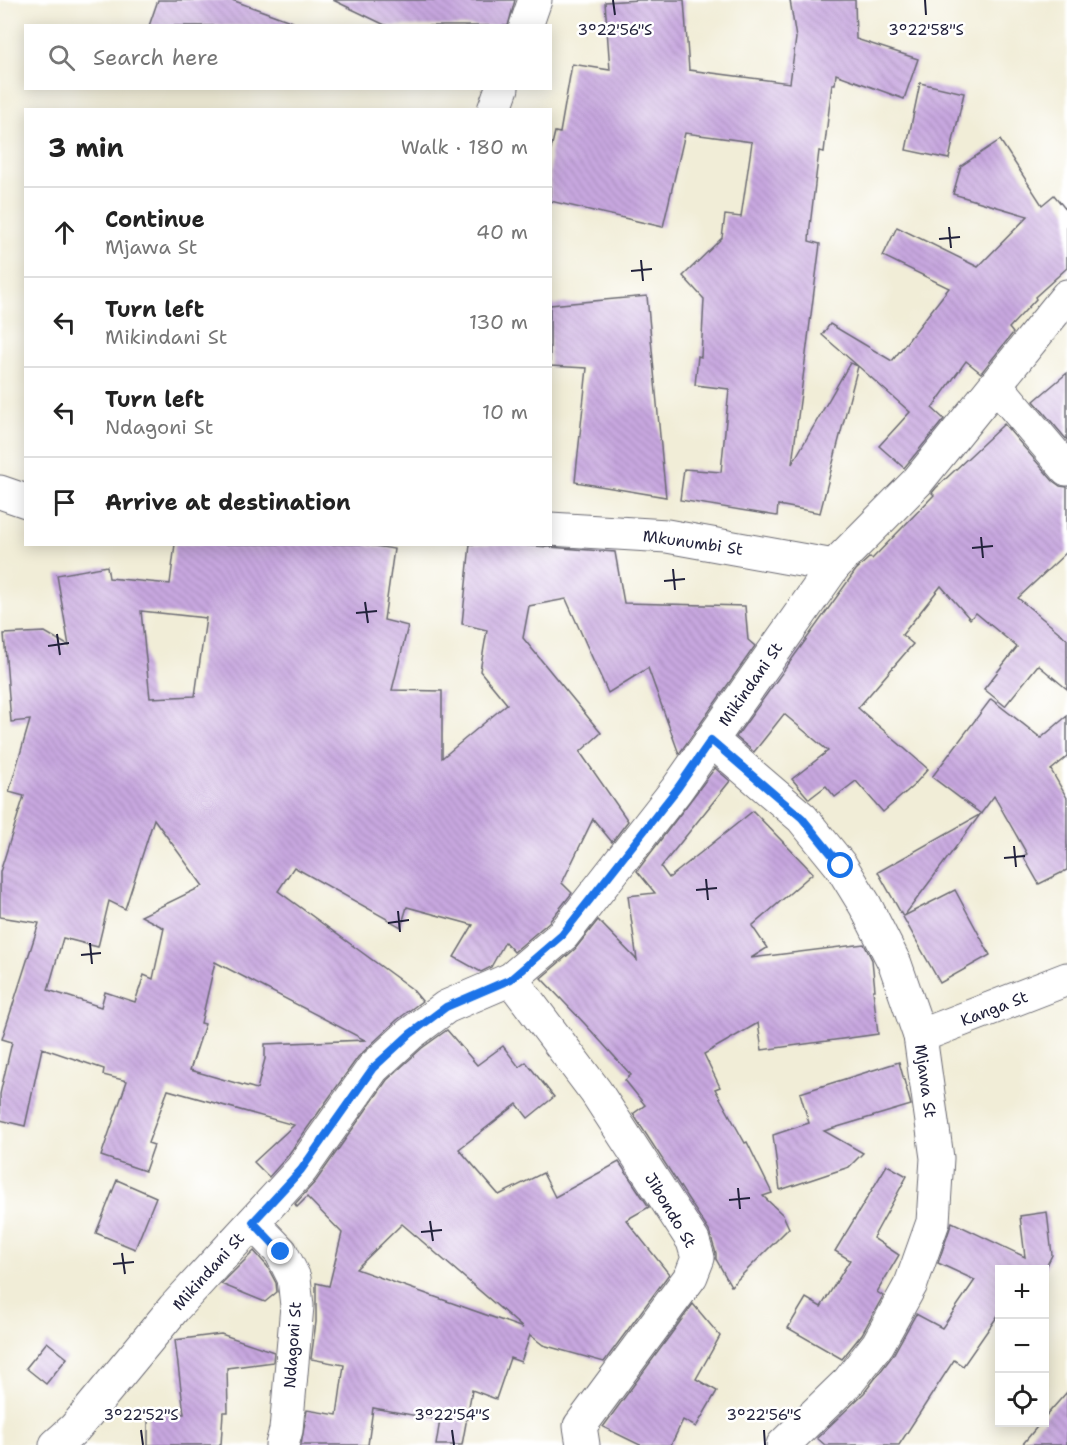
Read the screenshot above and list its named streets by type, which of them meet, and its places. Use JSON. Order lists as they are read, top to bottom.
{
  "streets": {
    "street": [
      "Mkunumbi St",
      "Mikindani St",
      "Kanga St",
      "Mjawa St",
      "Jibondo St",
      "Ndagoni St"
    ]
  },
  "crossings": [
    ["Mkunumbi St", "Mikindani St"],
    ["Mikindani St", "Mjawa St"],
    ["Mikindani St", "Jibondo St"],
    ["Mikindani St", "Ndagoni St"],
    ["Kanga St", "Mjawa St"]
  ],
  "page": {
    "search": "Search here",
    "heading": ["3 min", "Walk · 180 m"],
    "list": [
      ["Continue", "Mjawa St", "40 m"],
      ["Turn left", "Mikindani St", "130 m"],
      ["Turn left", "Ndagoni St", "10 m"],
      "Arrive at destination"
    ],
    "map_buttons": ["+", "−"]
  },
  "coordinates": [
    "3°22'56\"S",
    "3°22'58\"S",
    "3°22'52\"S",
    "3°22'54\"S"
  ]
}
